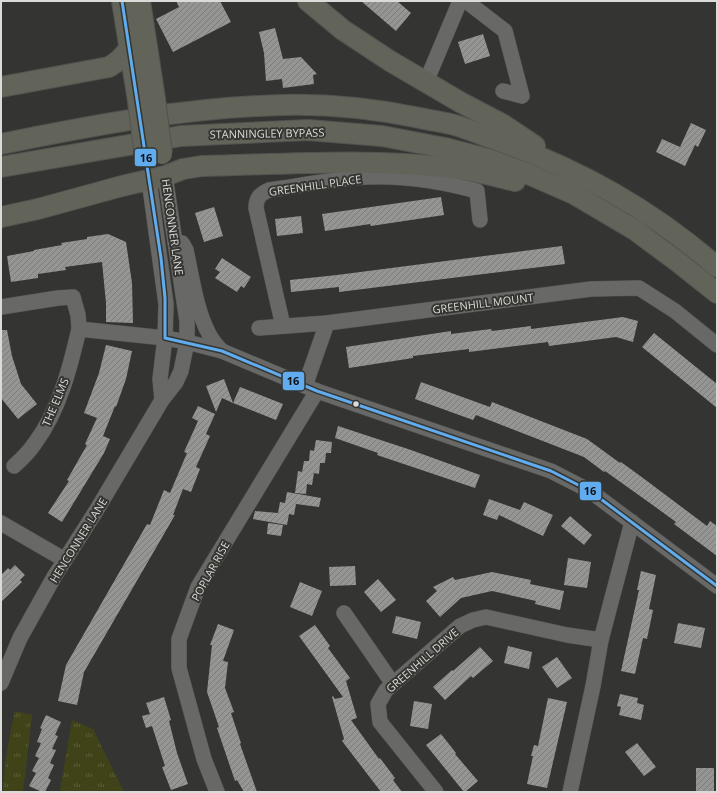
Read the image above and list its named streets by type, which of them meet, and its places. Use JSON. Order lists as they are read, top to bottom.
{
  "streets": {
    "main road": ["STANNINGLEY BYPASS", "HENCONNER LANE"],
    "street": [
      "GREENHILL PLACE",
      "GREENHILL MOUNT",
      "THE ELMS",
      "POPLAR RISE",
      "GREENHILL DRIVE"
    ]
  },
  "crossings": [
    ["GREENHILL PLACE", "GREENHILL MOUNT"]
  ],
  "lines": ["transit line 16"]
}
